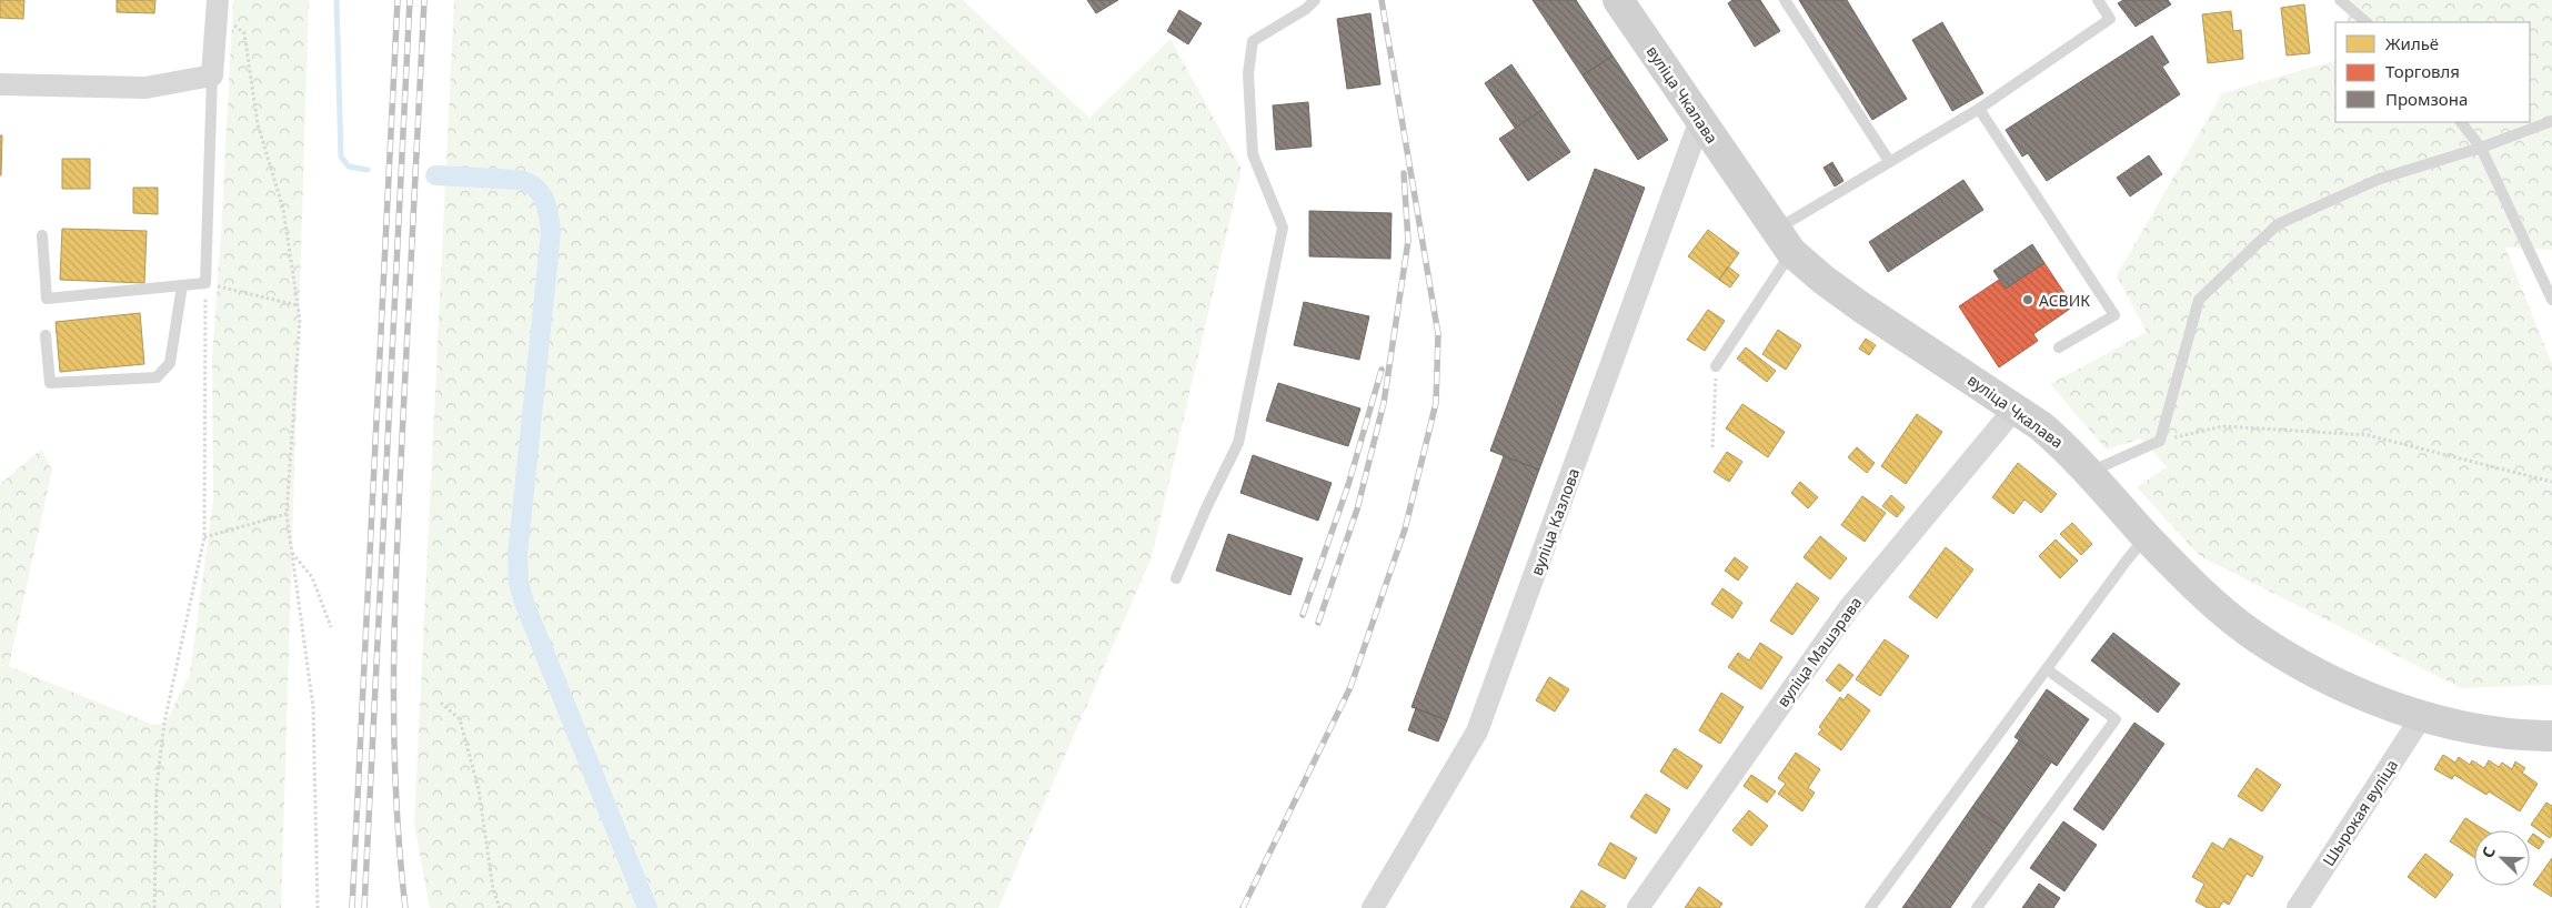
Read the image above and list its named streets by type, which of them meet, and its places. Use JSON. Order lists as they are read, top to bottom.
{
  "streets": {
    "street": [
      "вуліца Чкалава",
      "вуліца Казлова",
      "вуліца Машэрава",
      "Шырокая вуліца"
    ]
  },
  "crossings": [
    ["вуліца Чкалава", "вуліца Казлова"],
    ["вуліца Чкалава", "вуліца Машэрава"],
    ["вуліца Чкалава", "Шырокая вуліца"]
  ],
  "places": ["АСВИК"],
  "legend": ["Жильё", "Торговля", "Промзона"],
  "north": "top left"
}
